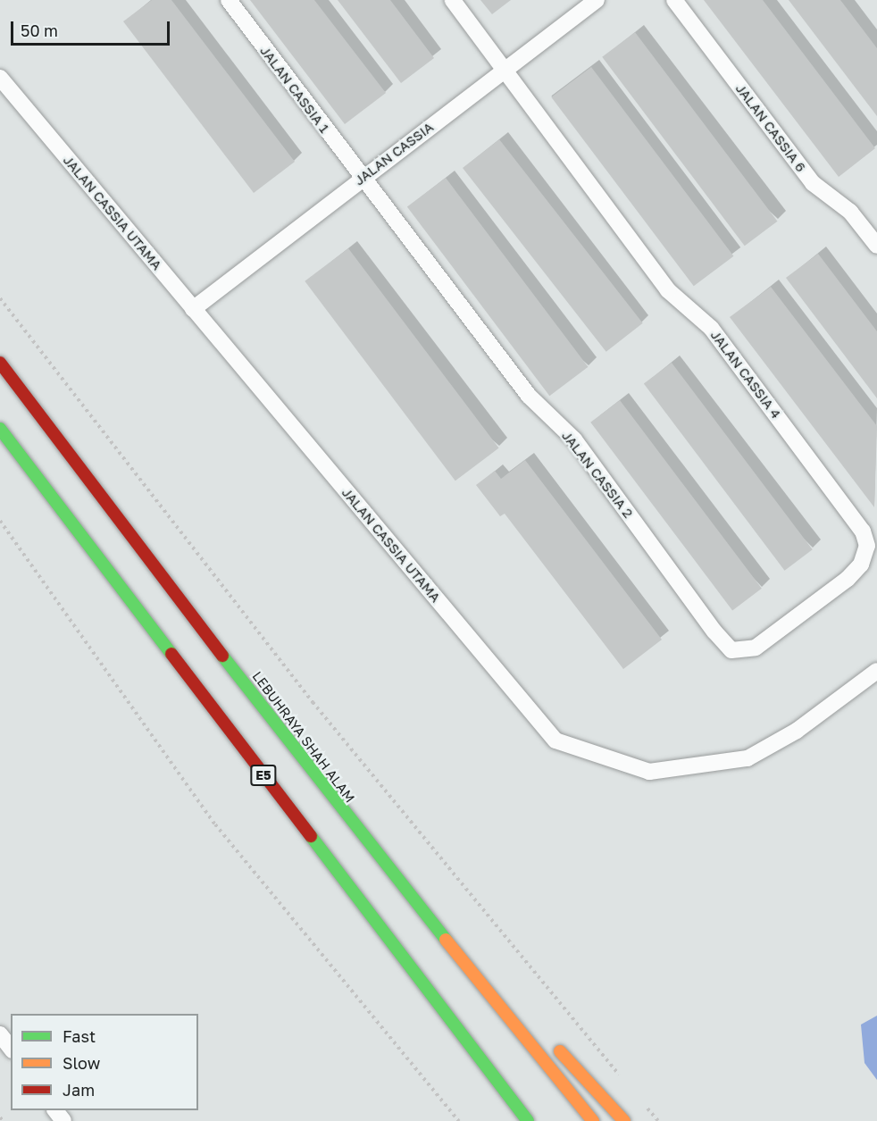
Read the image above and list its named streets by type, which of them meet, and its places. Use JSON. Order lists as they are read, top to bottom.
{
  "streets": {
    "highway": ["LEBUHRAYA SHAH ALAM", "E5"],
    "street": [
      "JALAN CASSIA 1",
      "JALAN CASSIA 6",
      "JALAN CASSIA",
      "JALAN CASSIA UTAMA",
      "JALAN CASSIA 4",
      "JALAN CASSIA 2"
    ]
  },
  "crossings": [
    ["JALAN CASSIA 1", "JALAN CASSIA"],
    ["JALAN CASSIA 1", "JALAN CASSIA 2"],
    ["JALAN CASSIA", "JALAN CASSIA UTAMA"],
    ["JALAN CASSIA", "JALAN CASSIA 4"],
    ["JALAN CASSIA", "JALAN CASSIA 2"],
    ["JALAN CASSIA 4", "JALAN CASSIA 2"]
  ],
  "legend": ["Fast", "Slow", "Jam"],
  "scale_bar": "50 m"
}
